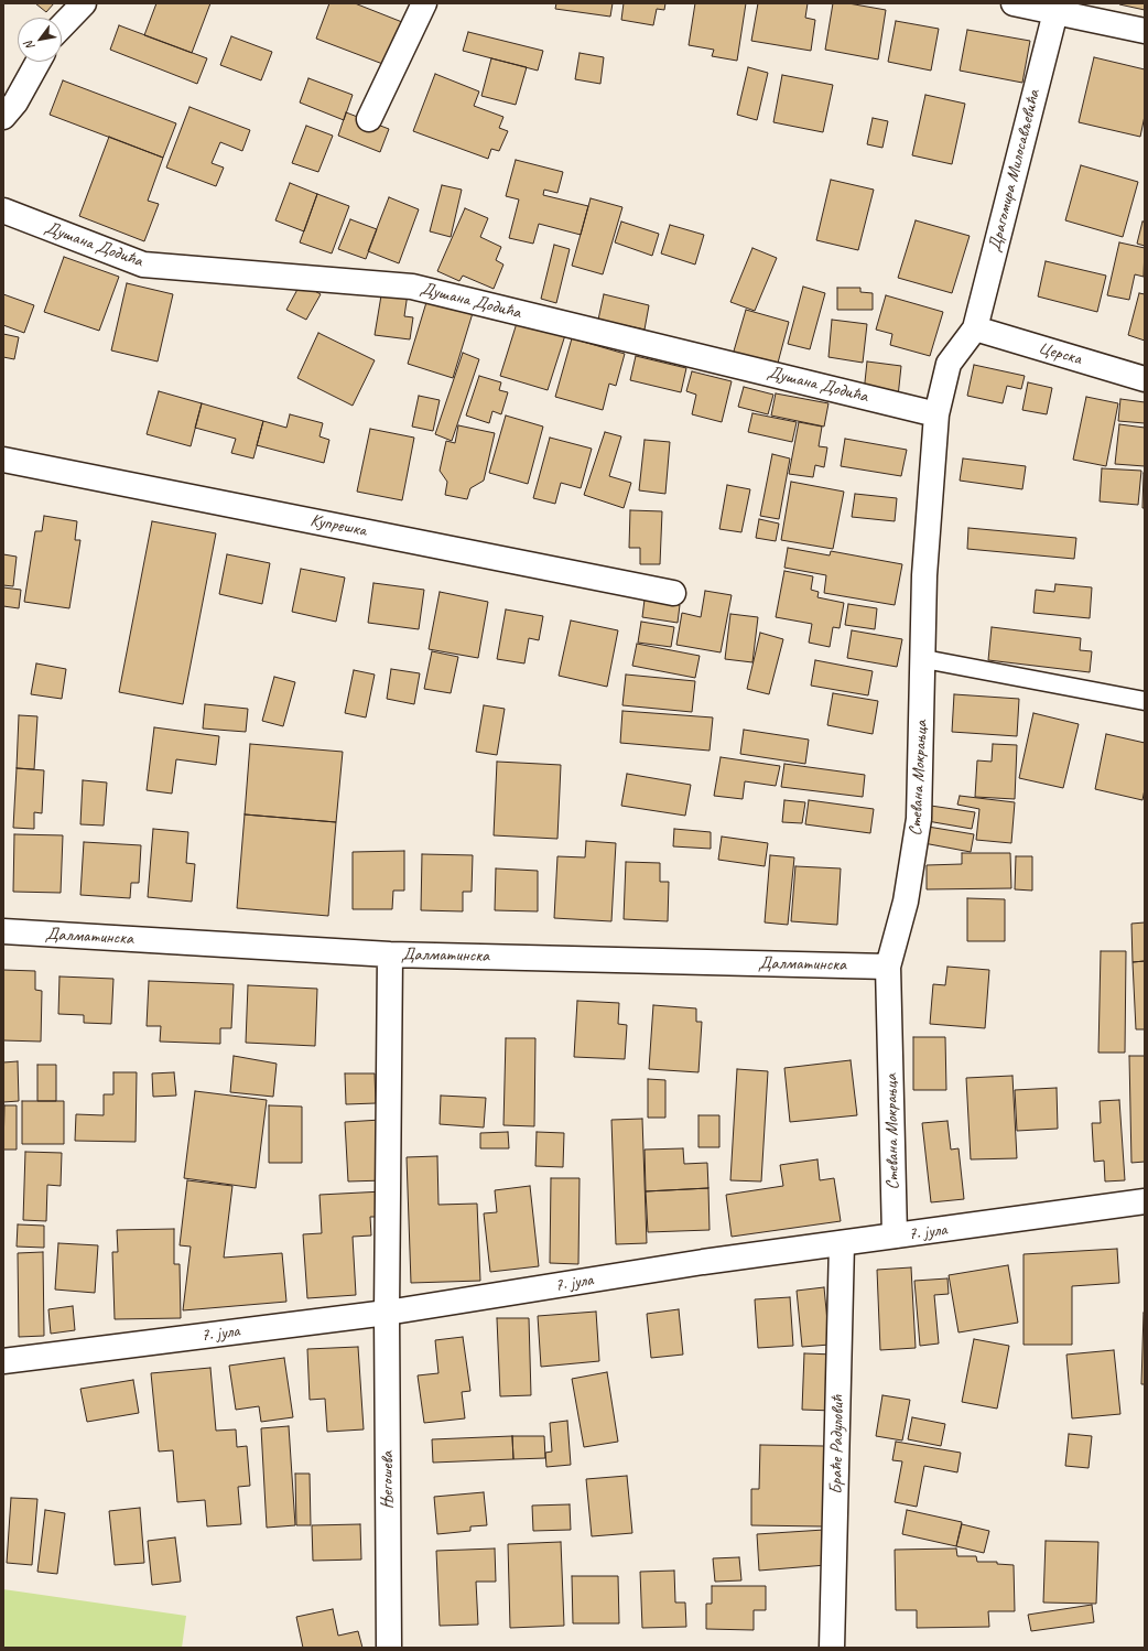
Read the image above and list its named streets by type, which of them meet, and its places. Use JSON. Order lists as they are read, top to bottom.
{
  "streets": {
    "street": [
      "Драгомира Милосављевића",
      "Душана Додића",
      "Церска",
      "Купрешка",
      "Стевана Мокрањца",
      "Далматинска",
      "7. јула",
      "Браће Радуловић",
      "Његошева"
    ]
  },
  "crossings": [
    ["Драгомира Милосављевића", "Церска"],
    ["Драгомира Милосављевића", "Стевана Мокрањца"],
    ["Душана Додића", "Стевана Мокрањца"],
    ["Церска", "Стевана Мокрањца"],
    ["Стевана Мокрањца", "Далматинска"],
    ["Стевана Мокрањца", "7. јула"],
    ["Далматинска", "Његошева"],
    ["7. јула", "Браће Радуловић"],
    ["7. јула", "Његошева"]
  ],
  "north": "bottom left"
}
